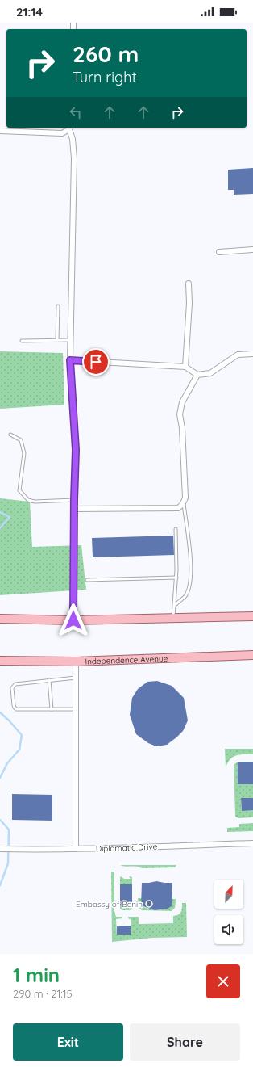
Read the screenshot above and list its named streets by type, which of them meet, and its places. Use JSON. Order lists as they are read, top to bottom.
{
  "streets": {
    "main road": ["Independence Avenue"],
    "street": ["Diplomatic Drive"]
  },
  "places": ["Embassy of Benin"],
  "north": "top right",
  "page": {
    "status": "21:14",
    "turn": ["260 m", "Turn right"],
    "heading": ["1 min", "290 m · 21:15"],
    "buttons": ["Exit", "Share"]
  }
}
